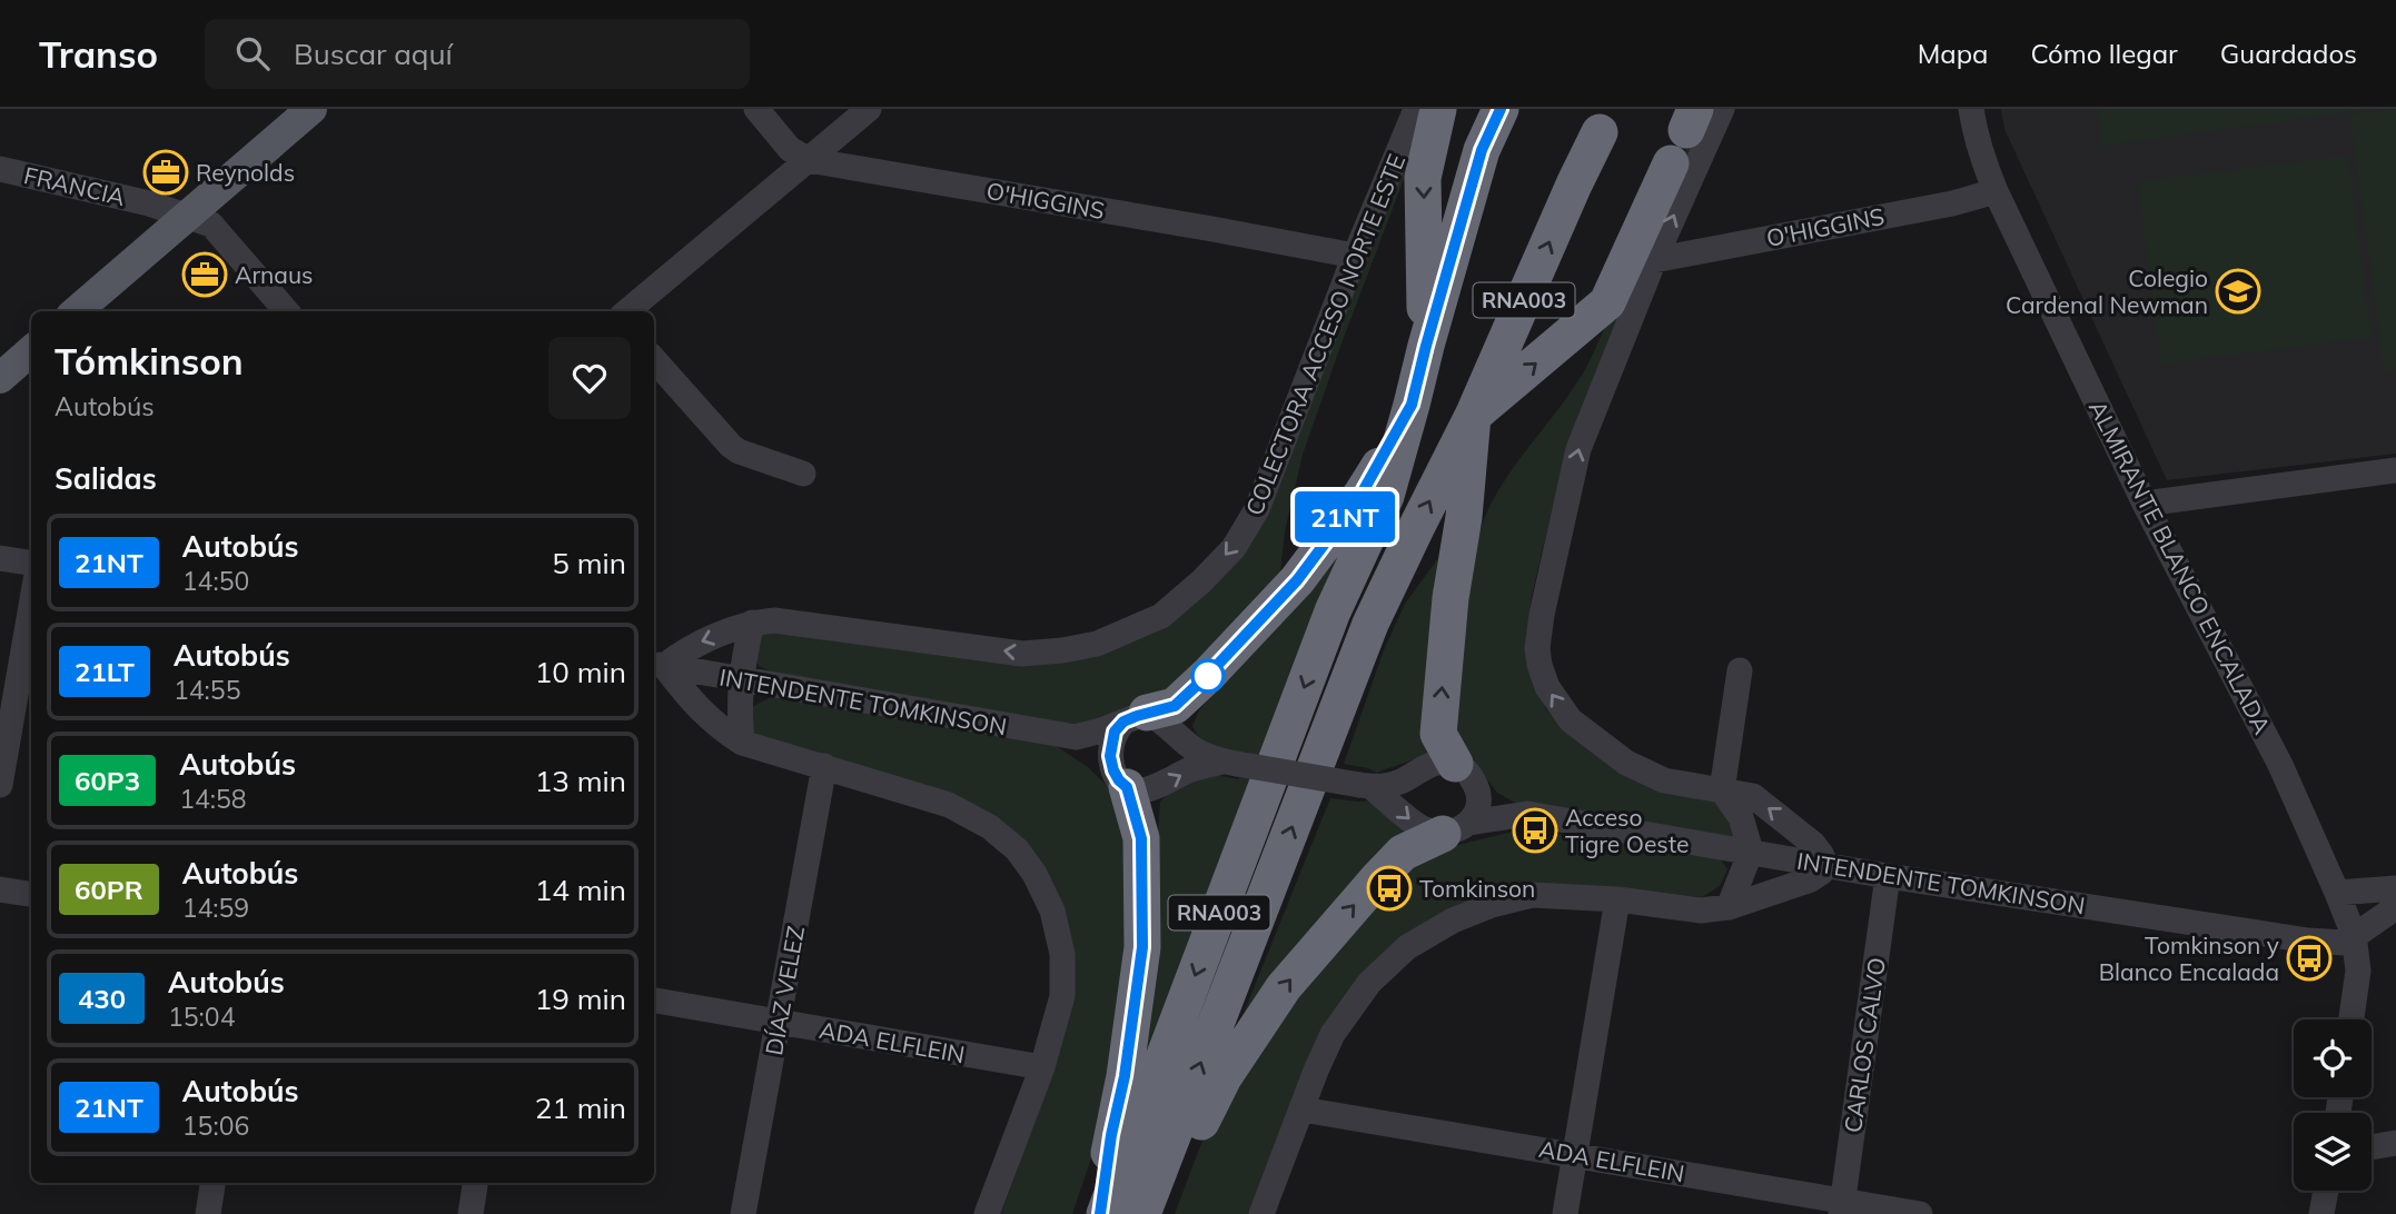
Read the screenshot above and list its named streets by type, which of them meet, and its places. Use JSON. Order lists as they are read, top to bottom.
{
  "streets": {
    "highway": ["RNA003"],
    "street": [
      "FRANCIA",
      "O'HIGGINS",
      "COLECTORA ACCESO NORTE ESTE",
      "ALMIRANTE BLANCO ENCALADA",
      "INTENDENTE TOMKINSON",
      "DÍAZ VELEZ",
      "ADA ELFLEIN",
      "CARLOS CALVO"
    ]
  },
  "crossings": [
    ["O'HIGGINS", "COLECTORA ACCESO NORTE ESTE"],
    ["O'HIGGINS", "ALMIRANTE BLANCO ENCALADA"],
    ["COLECTORA ACCESO NORTE ESTE", "INTENDENTE TOMKINSON"],
    ["ALMIRANTE BLANCO ENCALADA", "INTENDENTE TOMKINSON"],
    ["INTENDENTE TOMKINSON", "CARLOS CALVO"],
    ["DÍAZ VELEZ", "ADA ELFLEIN"],
    ["ADA ELFLEIN", "CARLOS CALVO"]
  ],
  "one_way": ["COLECTORA ACCESO NORTE ESTE"],
  "places": {
    "office": ["Reynolds", "Arnaus"],
    "school or university": ["Colegio Cardenal Newman"],
    "bus stop": ["Acceso Tigre Oeste", "Tomkinson", "Tomkinson y Blanco Encalada"]
  },
  "lines": ["bus line 21NT"],
  "page": {
    "header": "Transo",
    "search": "Buscar aquí",
    "nav": ["Mapa", "Cómo llegar", "Guardados"],
    "on_map": "21NT",
    "heading": [
      ["Tómkinson", "Autobús"],
      "Salidas"
    ],
    "list": [
      {
        "mark": "21NT",
        "name": "Autobús",
        "note": "14:50",
        "value": "5 min"
      },
      {
        "mark": "21LT",
        "name": "Autobús",
        "note": "14:55",
        "value": "10 min"
      },
      {
        "mark": "60P3",
        "name": "Autobús",
        "note": "14:58",
        "value": "13 min"
      },
      {
        "mark": "60PR",
        "name": "Autobús",
        "note": "14:59",
        "value": "14 min"
      },
      {
        "mark": "430",
        "name": "Autobús",
        "note": "15:04",
        "value": "19 min"
      },
      {
        "mark": "21NT",
        "name": "Autobús",
        "note": "15:06",
        "value": "21 min"
      }
    ]
  }
}
